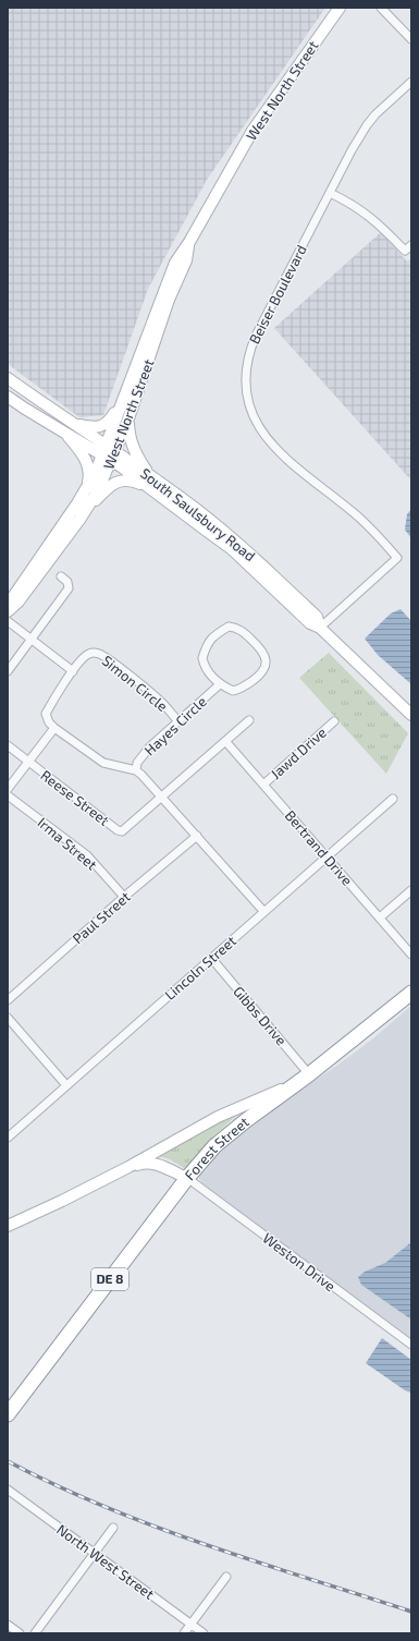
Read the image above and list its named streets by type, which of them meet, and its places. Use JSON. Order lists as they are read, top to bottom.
{
  "streets": {
    "highway": ["Forest Street", "DE 8"],
    "main road": ["West North Street", "South Saulsbury Road"],
    "street": [
      "Beiser Boulevard",
      "Simon Circle",
      "Hayes Circle",
      "Jawd Drive",
      "Reese Street",
      "Irma Street",
      "Bertrand Drive",
      "Paul Street",
      "Lincoln Street",
      "Gibbs Drive",
      "Weston Drive",
      "North West Street"
    ]
  },
  "crossings": [
    ["West North Street", "South Saulsbury Road"],
    ["Beiser Boulevard", "South Saulsbury Road"],
    ["Simon Circle", "Hayes Circle"],
    ["Jawd Drive", "Bertrand Drive"],
    ["Reese Street", "Bertrand Drive"],
    ["Irma Street", "Paul Street"],
    ["Bertrand Drive", "Lincoln Street"],
    ["Lincoln Street", "Gibbs Drive"],
    ["Gibbs Drive", "Forest Street"],
    ["Forest Street", "Weston Drive"],
    ["Forest Street", "DE 8"],
    ["Weston Drive", "DE 8"]
  ]
}
